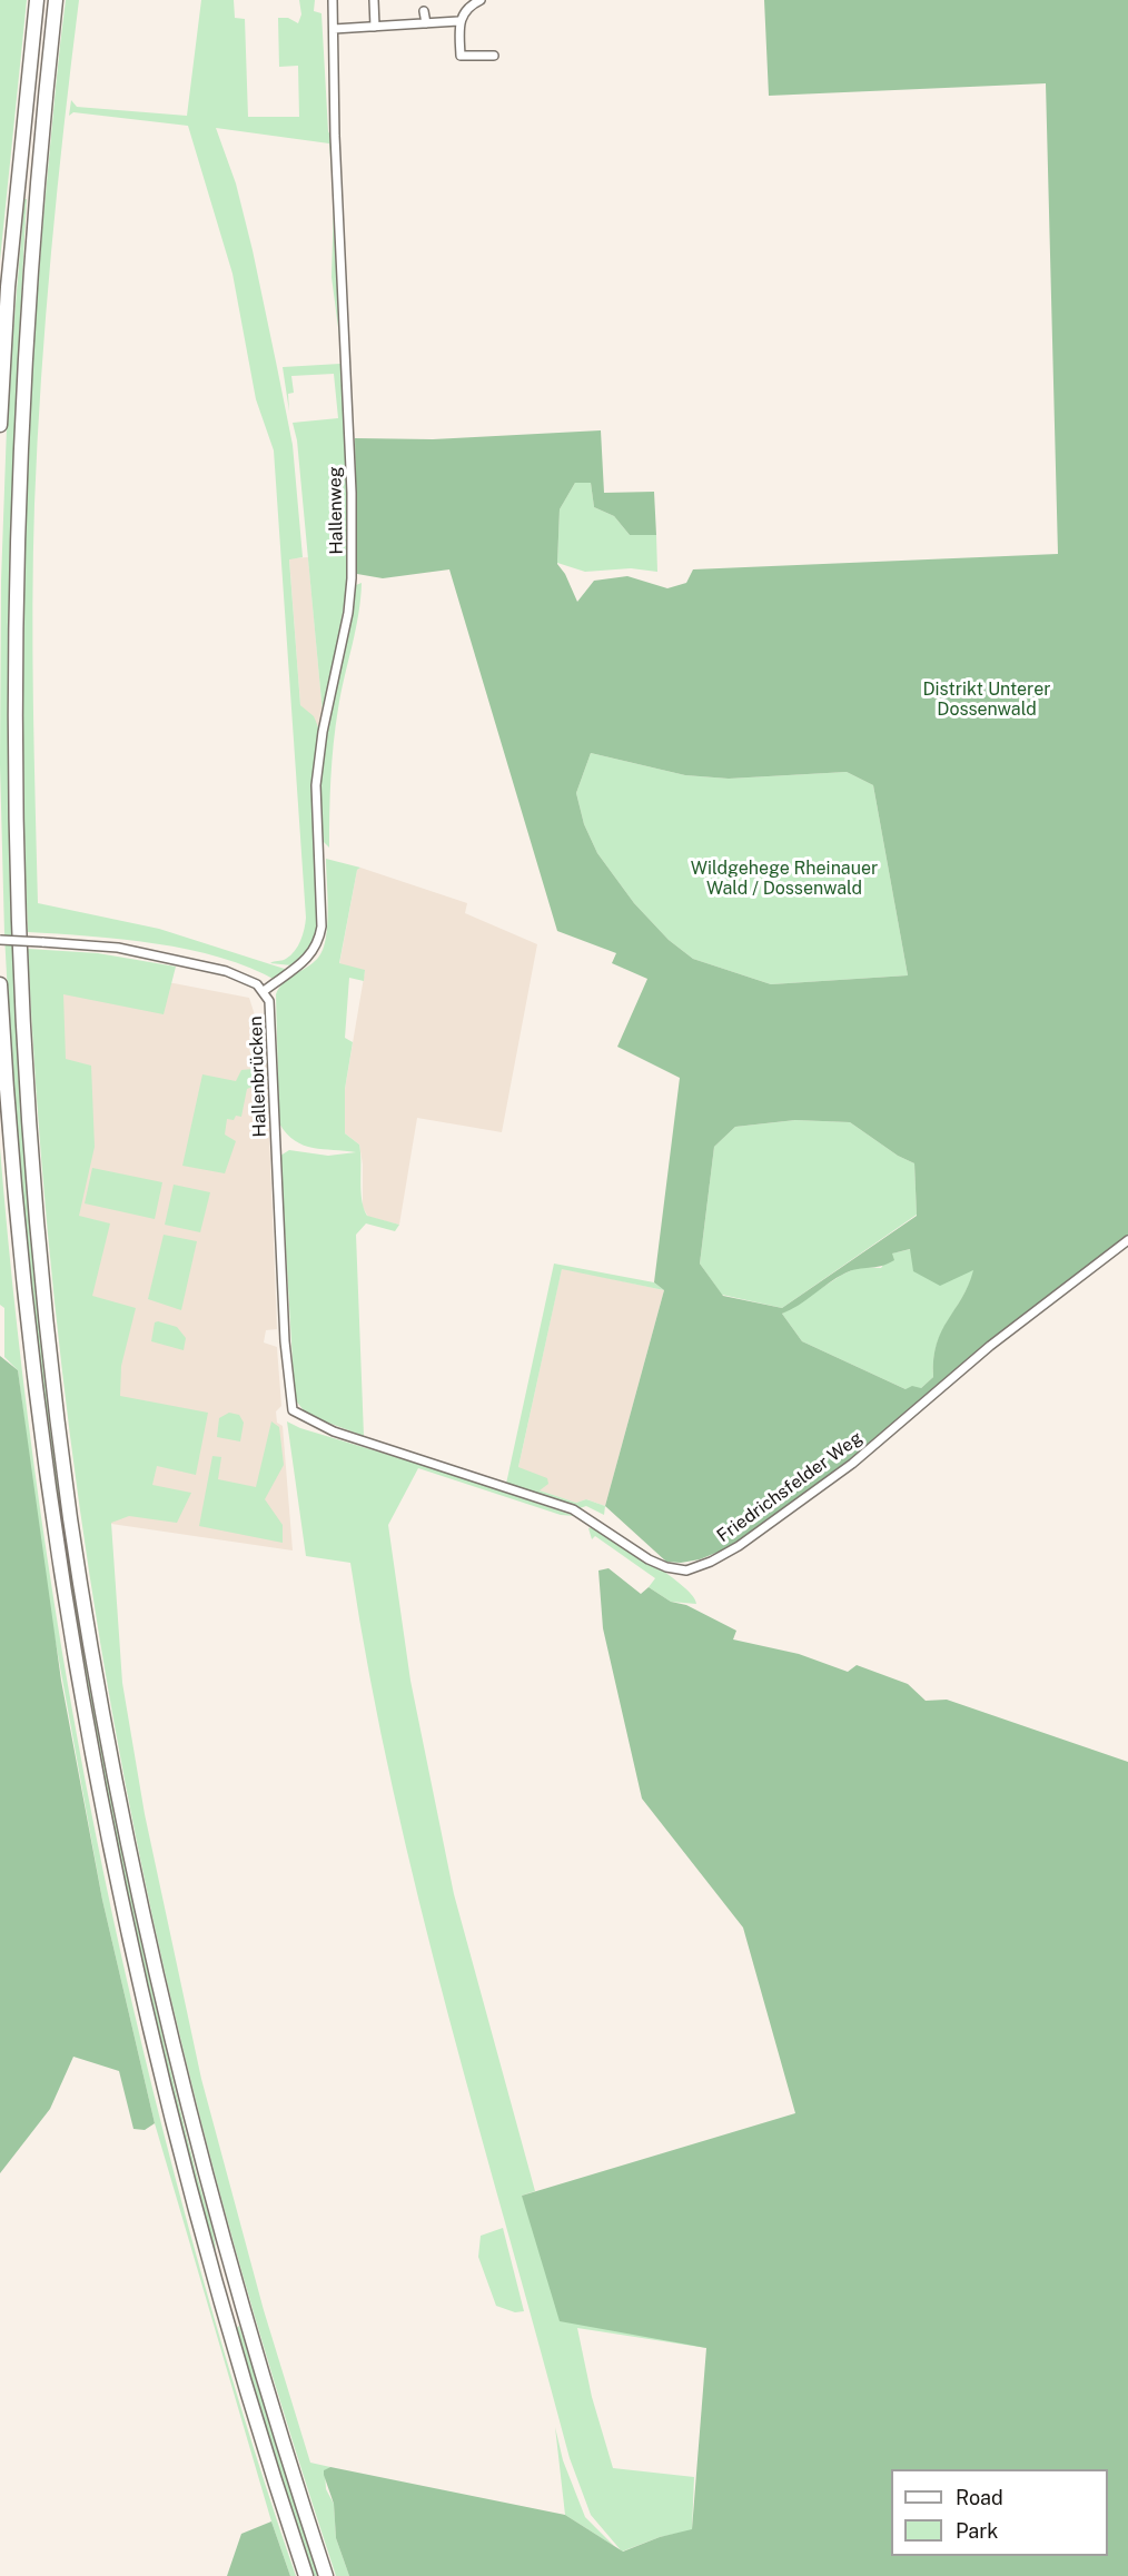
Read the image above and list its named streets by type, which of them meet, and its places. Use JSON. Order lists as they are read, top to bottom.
{
  "streets": {
    "street": ["Hallenweg", "Hallenbrücken", "Friedrichsfelder Weg"]
  },
  "crossings": [
    ["Hallenweg", "Hallenbrücken"],
    ["Hallenbrücken", "Friedrichsfelder Weg"]
  ],
  "parks": ["Distrikt Unterer Dossenwald", "Wildgehege Rheinauer Wald / Dossenwald"],
  "legend": ["Road", "Park"]
}
